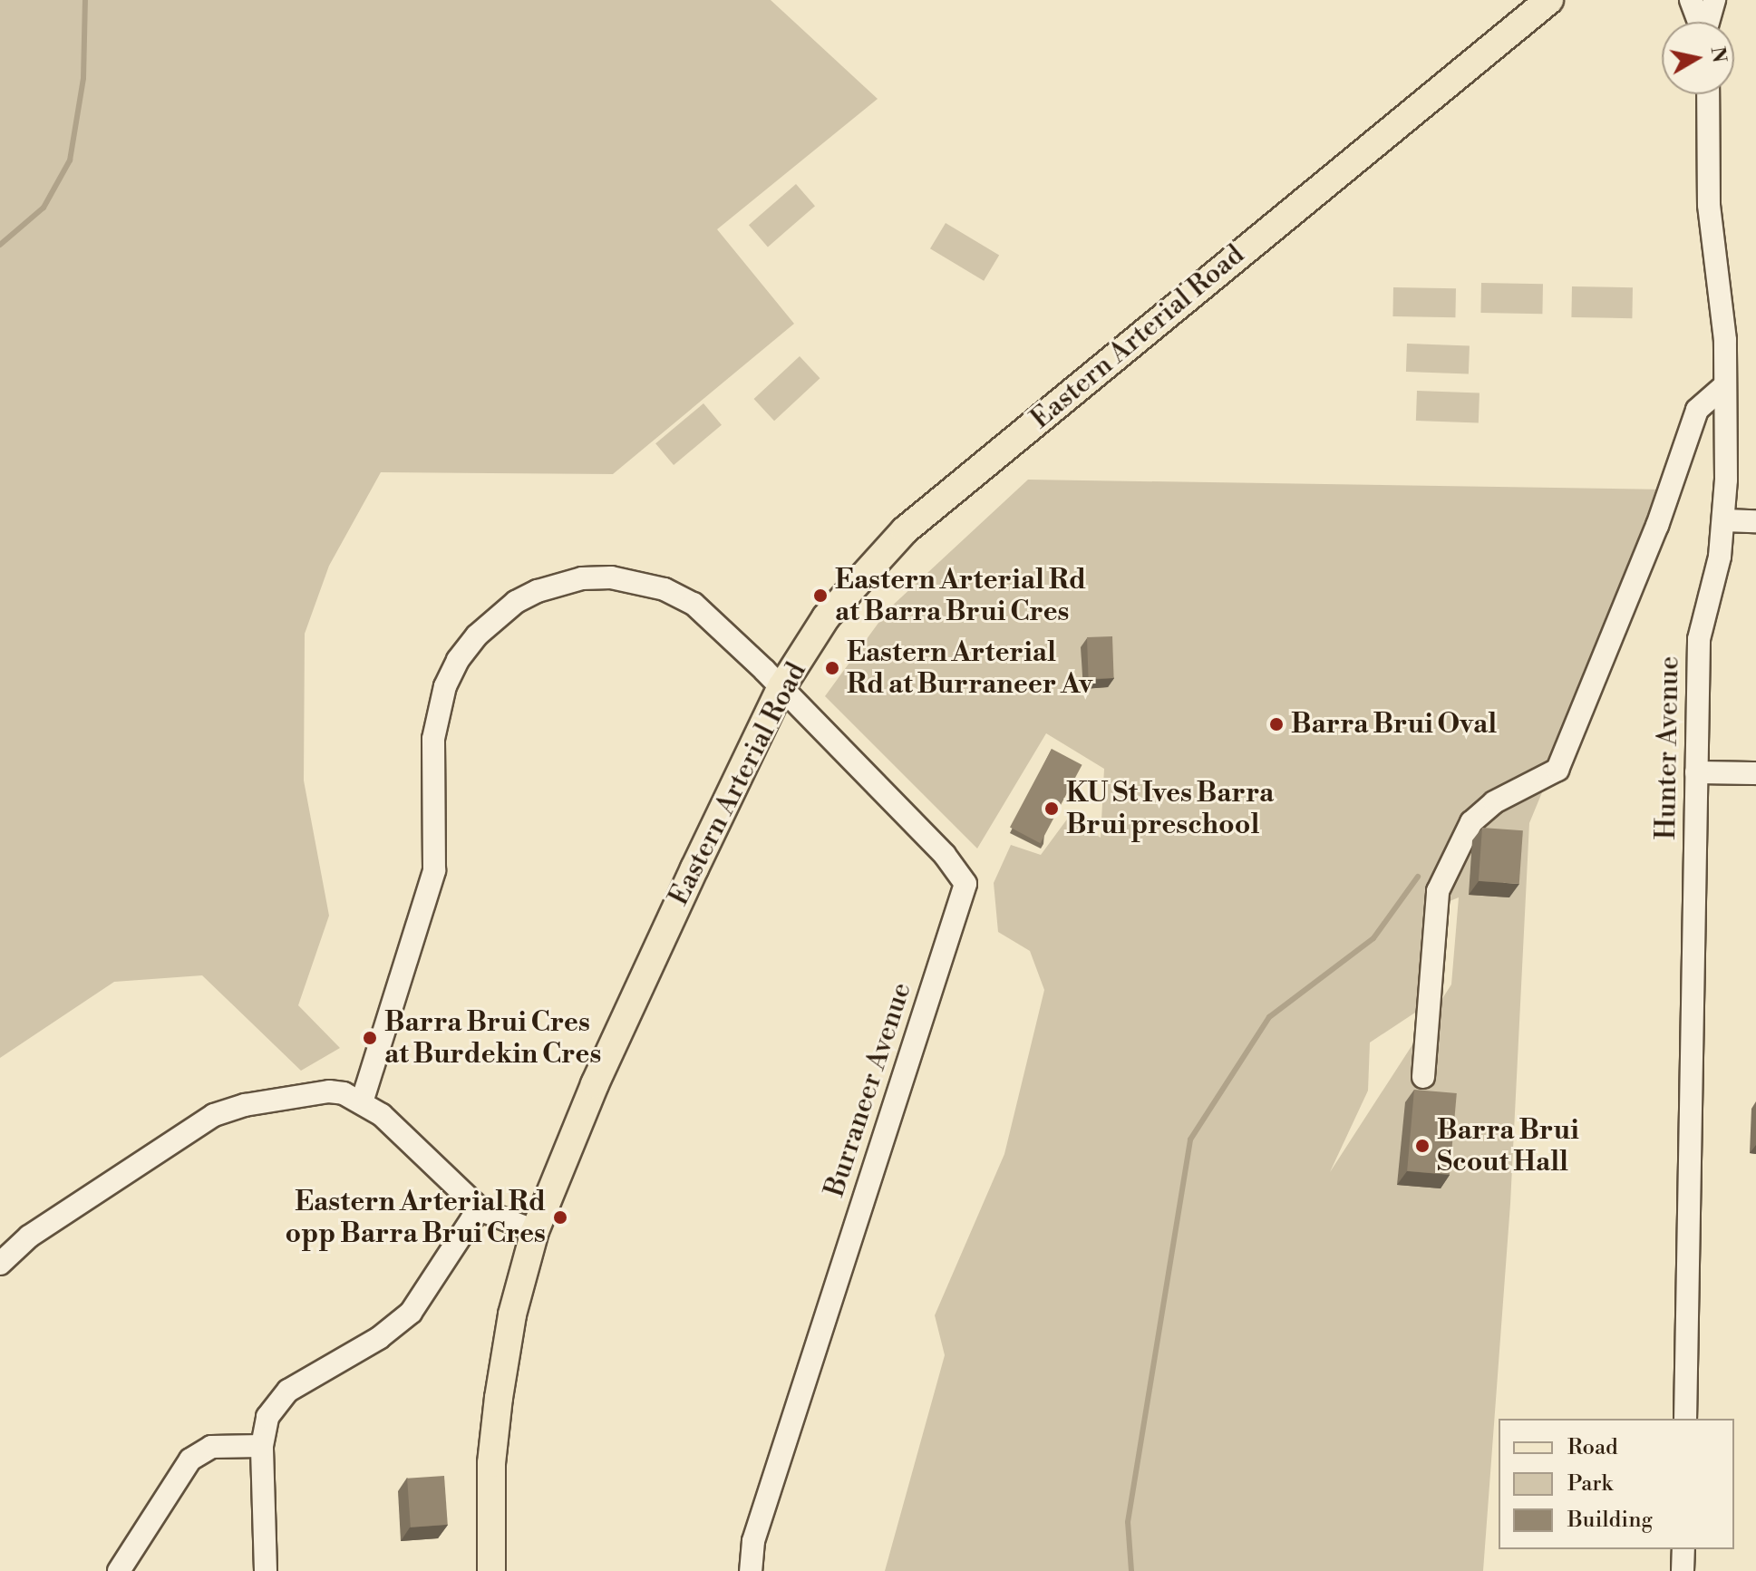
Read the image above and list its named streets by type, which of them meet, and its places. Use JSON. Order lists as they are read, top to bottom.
{
  "streets": {
    "main road": ["Eastern Arterial Road"],
    "street": ["Hunter Avenue", "Burraneer Avenue"]
  },
  "crossings": [
    ["Eastern Arterial Road", "Burraneer Avenue"]
  ],
  "places": [
    "Eastern Arterial Rd at Barra Brui Cres",
    "Eastern Arterial Rd at Burraneer Av",
    "Barra Brui Oval",
    "KU St Ives Barra Brui preschool",
    "Barra Brui Cres at Burdekin Cres",
    "Barra Brui Scout Hall",
    "Eastern Arterial Rd opp Barra Brui Cres"
  ],
  "legend": ["Road", "Park", "Building"],
  "north": "right"
}
